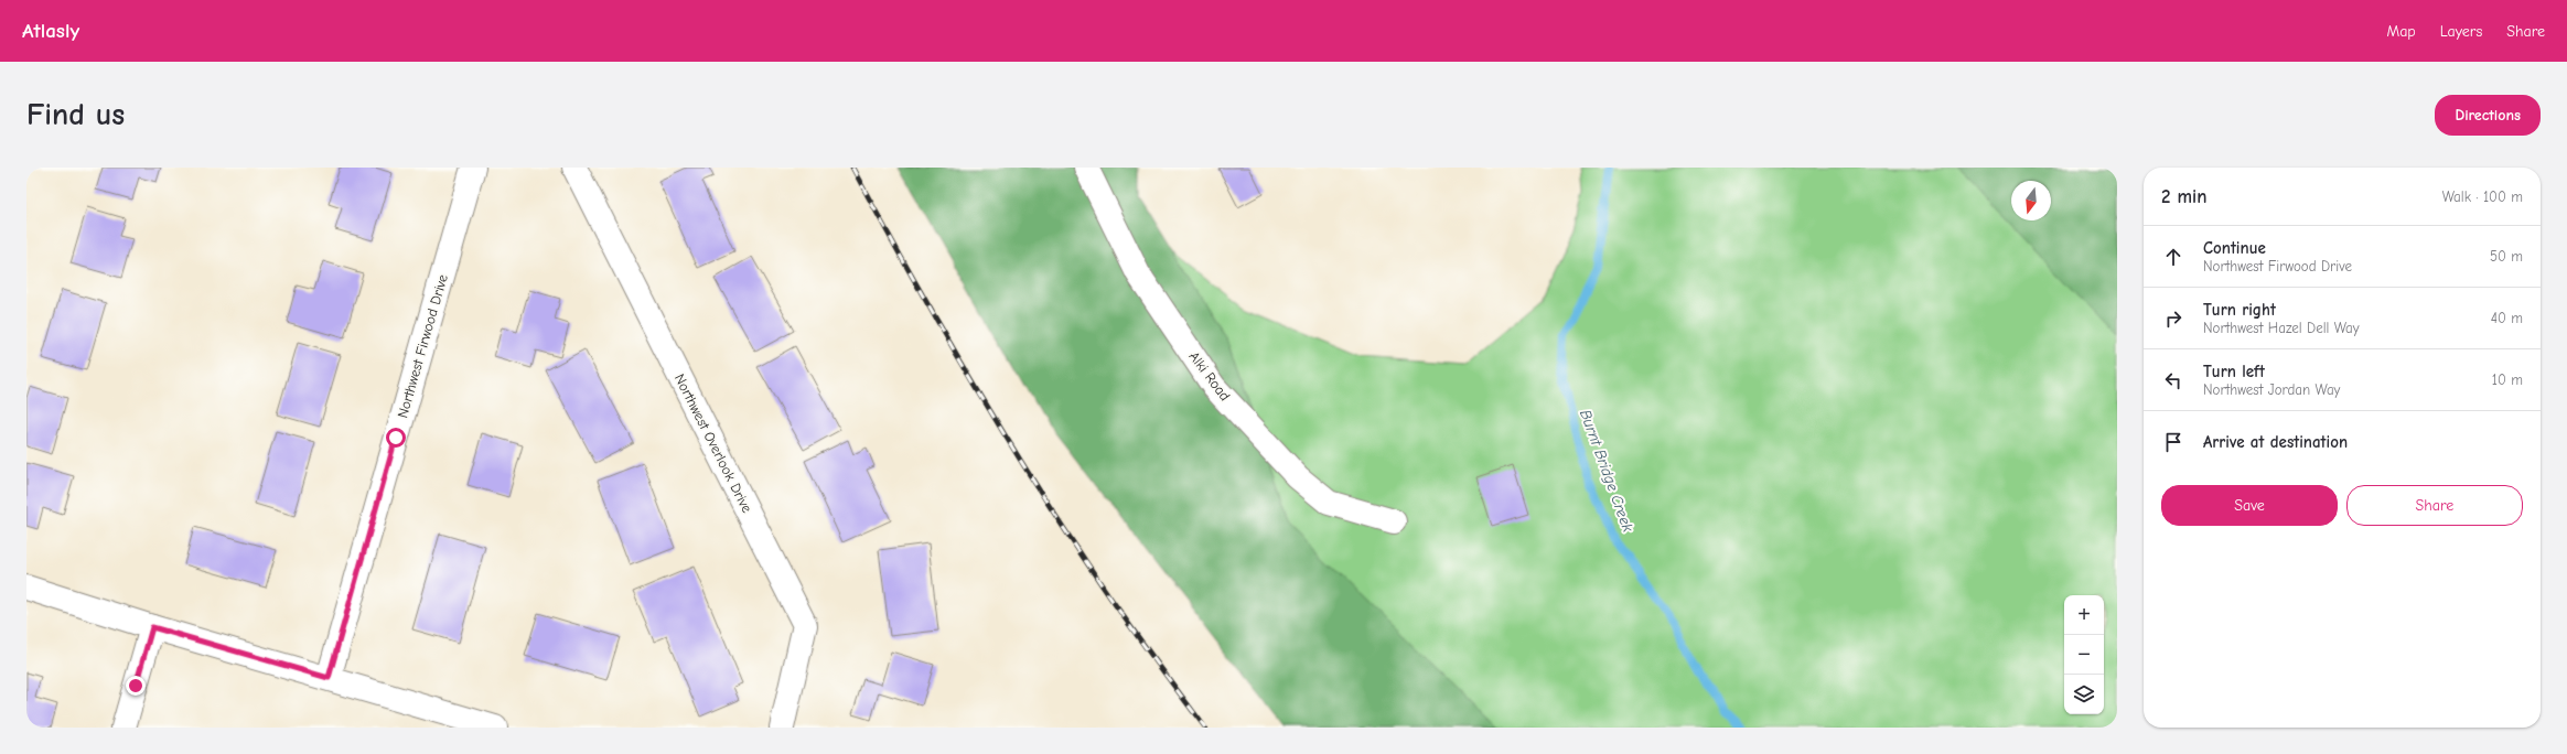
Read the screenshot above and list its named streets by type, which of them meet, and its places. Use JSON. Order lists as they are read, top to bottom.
{
  "streets": {
    "street": ["Northwest Firwood Drive", "Alki Road", "Northwest Overlook Drive"]
  },
  "water": ["Burnt Bridge Creek"],
  "north": "bottom",
  "page": {
    "header": "Atlasly",
    "nav": ["Map", "Layers", "Share"],
    "buttons": [
      "Directions",
      ["Save", "Share"]
    ],
    "title": "Find us",
    "heading": ["2 min", "Walk · 100 m"],
    "list": [
      ["Continue", "Northwest Firwood Drive", "50 m"],
      ["Turn right", "Northwest Hazel Dell Way", "40 m"],
      ["Turn left", "Northwest Jordan Way", "10 m"],
      "Arrive at destination"
    ],
    "map_buttons": ["+", "−"]
  }
}
